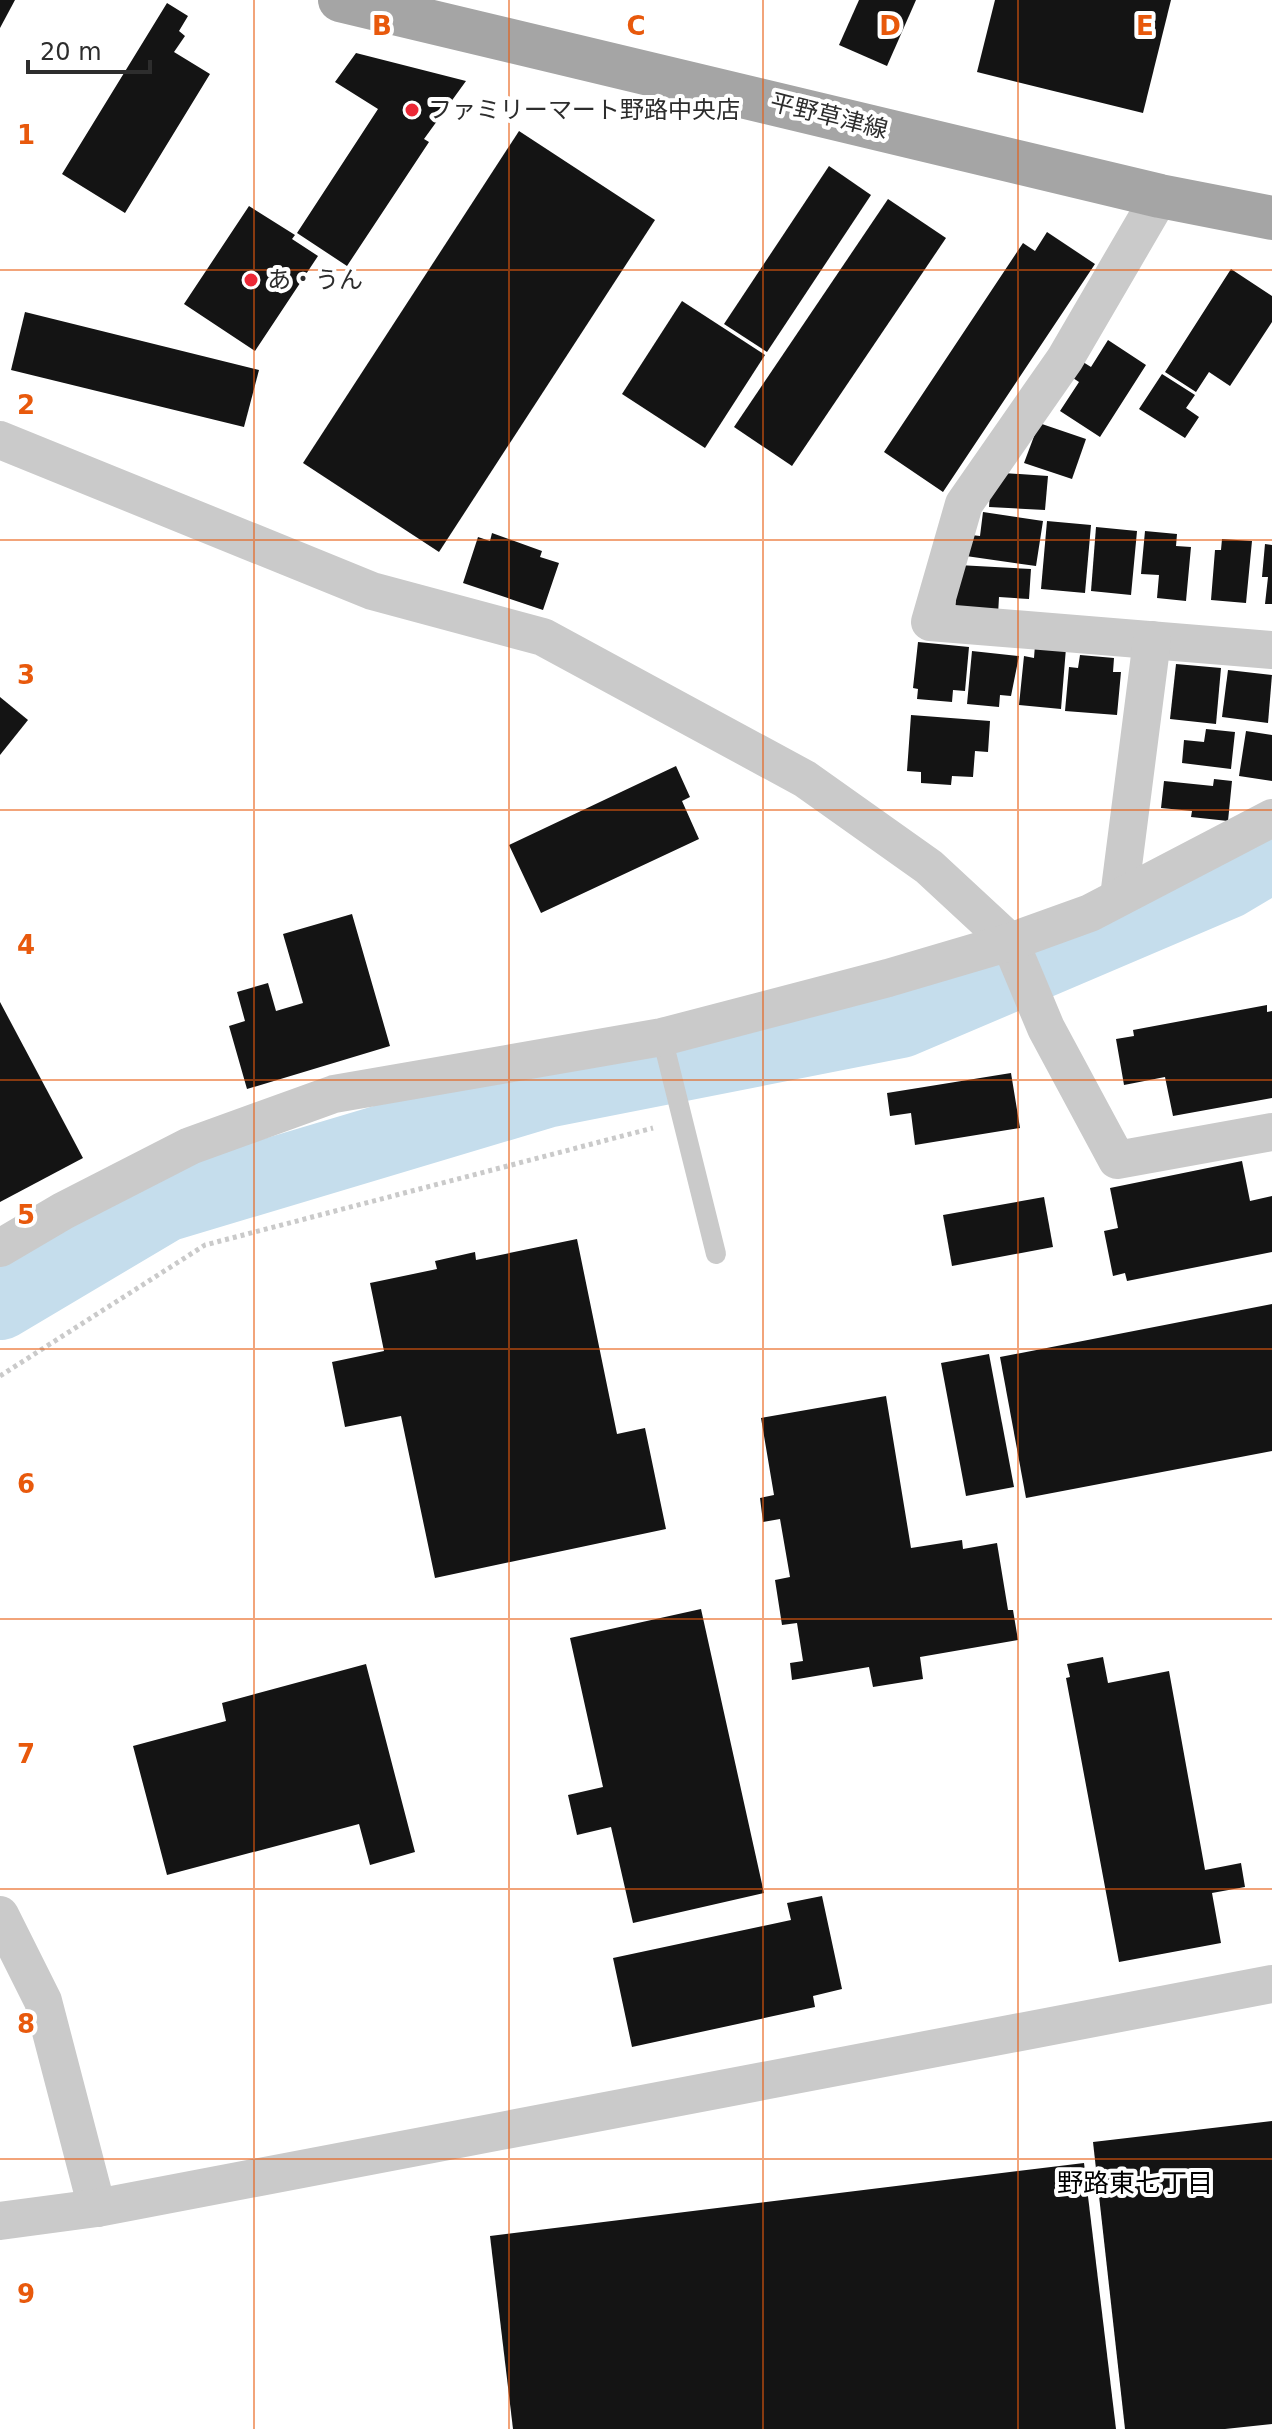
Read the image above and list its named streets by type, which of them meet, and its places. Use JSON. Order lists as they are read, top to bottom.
{
  "streets": {
    "main road": ["平野草津線"]
  },
  "districts": ["野路東七丁目"],
  "places": ["ファミリーマート野路中央店", "あ・うん"],
  "scale_bar": "20 m",
  "grid": {
    "columns": [
      "B",
      "C",
      "D",
      "E"
    ],
    "rows": [
      "1",
      "2",
      "3",
      "4",
      "5",
      "6",
      "7",
      "8",
      "9"
    ]
  }
}
